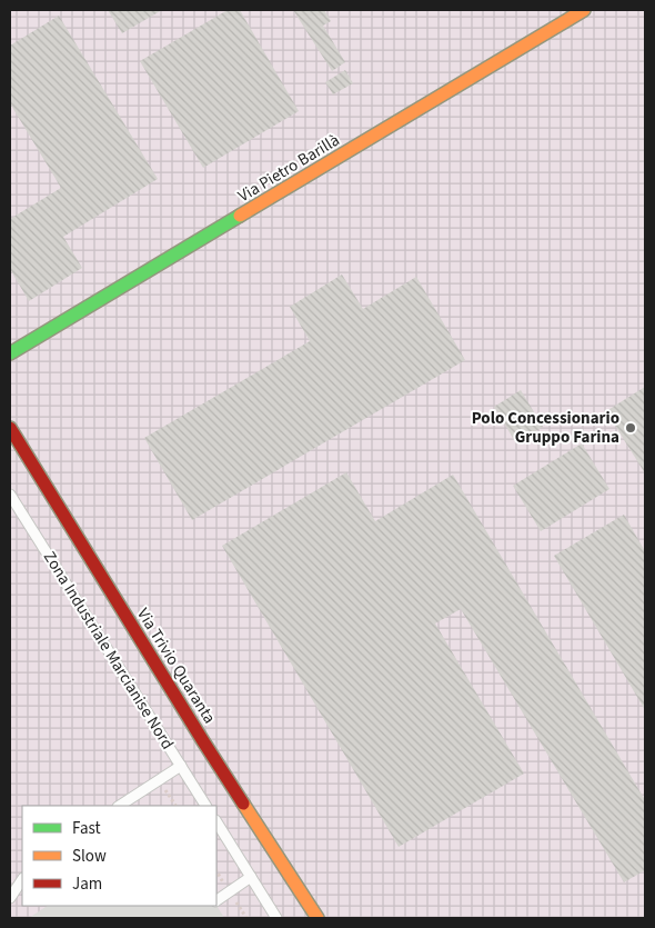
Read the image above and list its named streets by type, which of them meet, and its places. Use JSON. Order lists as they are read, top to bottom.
{
  "streets": {
    "street": ["Via Pietro Barillà", "Via Trivio Quaranta"],
    "lane": ["Zona Industriale Marcianise Nord"]
  },
  "places": ["Polo Concessionario Gruppo Farina"],
  "legend": ["Fast", "Slow", "Jam"]
}
